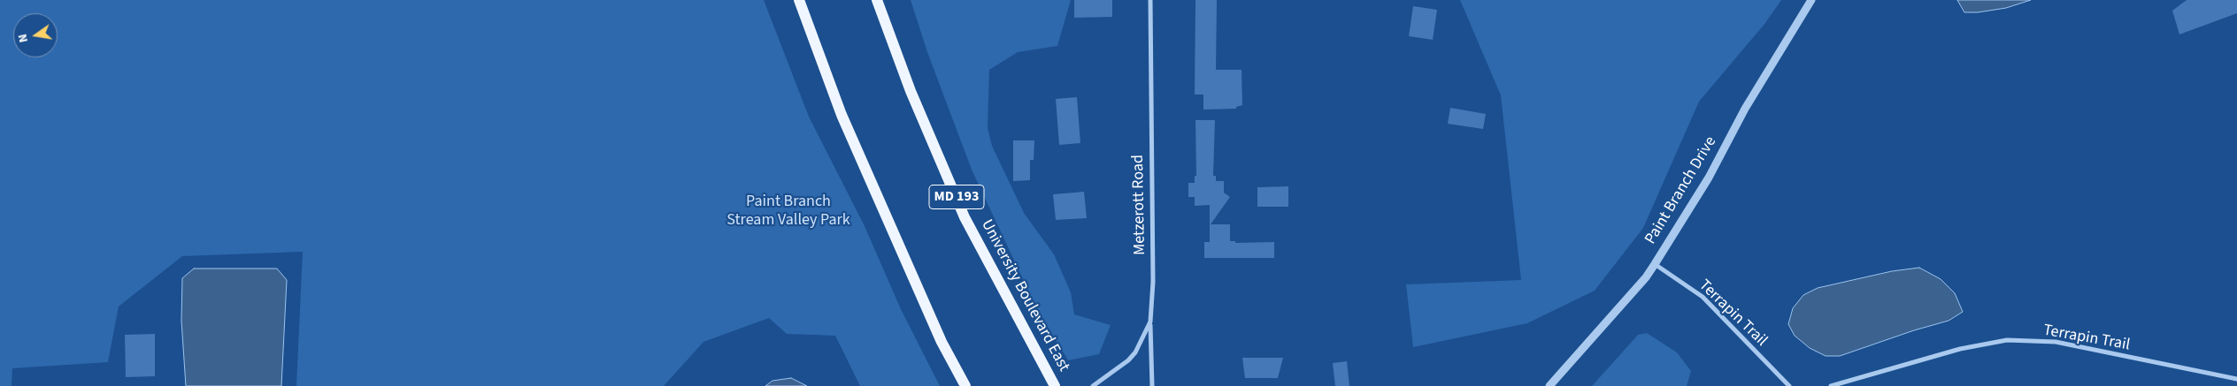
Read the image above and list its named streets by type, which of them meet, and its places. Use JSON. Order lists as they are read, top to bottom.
{
  "streets": {
    "main road": ["MD 193", "University Boulevard East"],
    "street": ["Paint Branch Drive", "Metzerott Road", "Terrapin Trail"]
  },
  "crossings": [
    ["Paint Branch Drive", "Terrapin Trail"]
  ],
  "parks": ["Paint Branch Stream Valley Park"],
  "north": "left"
}
